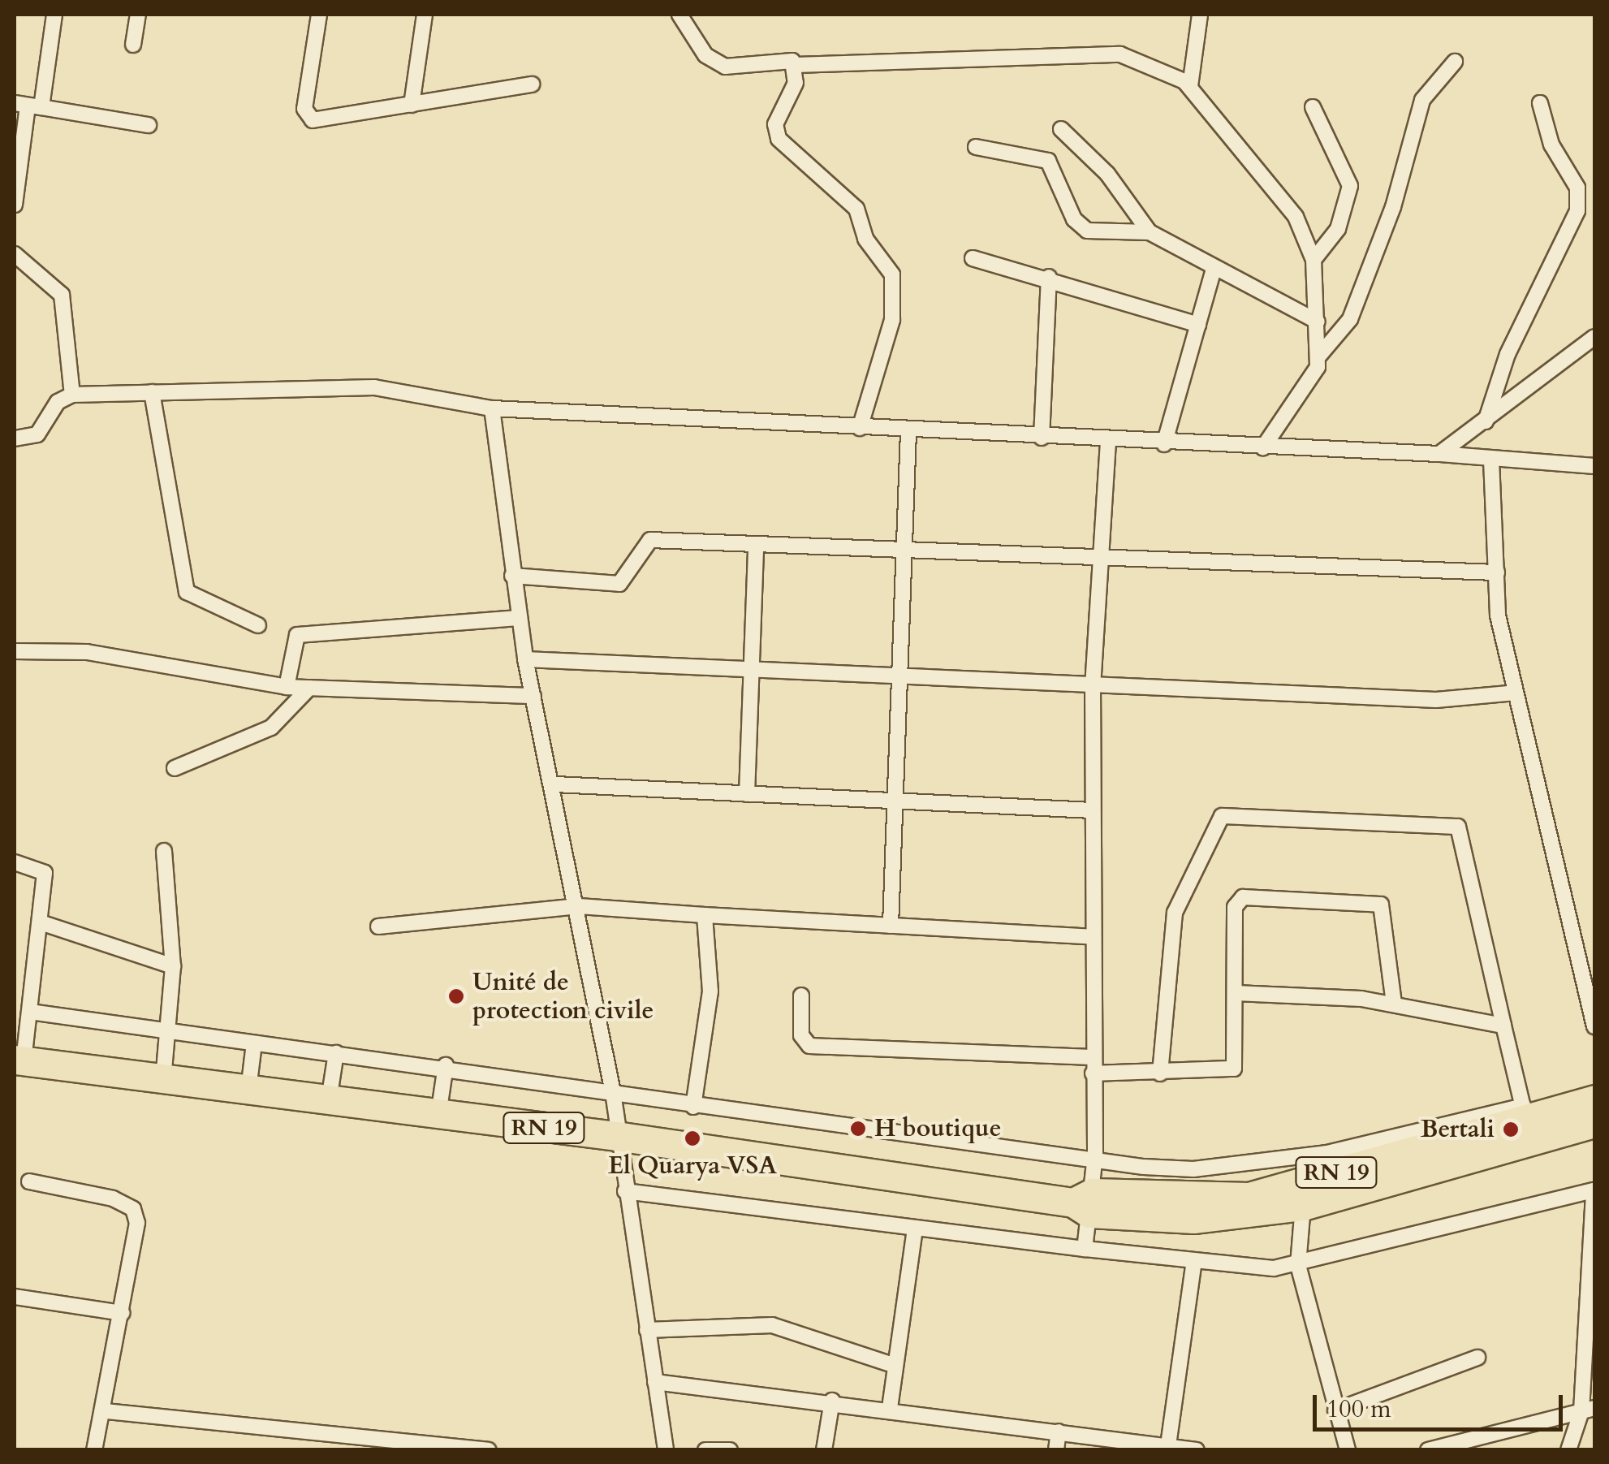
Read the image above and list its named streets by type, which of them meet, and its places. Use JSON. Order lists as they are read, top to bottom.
{
  "streets": {
    "highway": ["RN 19"]
  },
  "places": [
    "Unité de protection civile",
    "H boutique",
    "Bertali",
    "El Quarya VSA"
  ],
  "scale_bar": "100 m"
}
